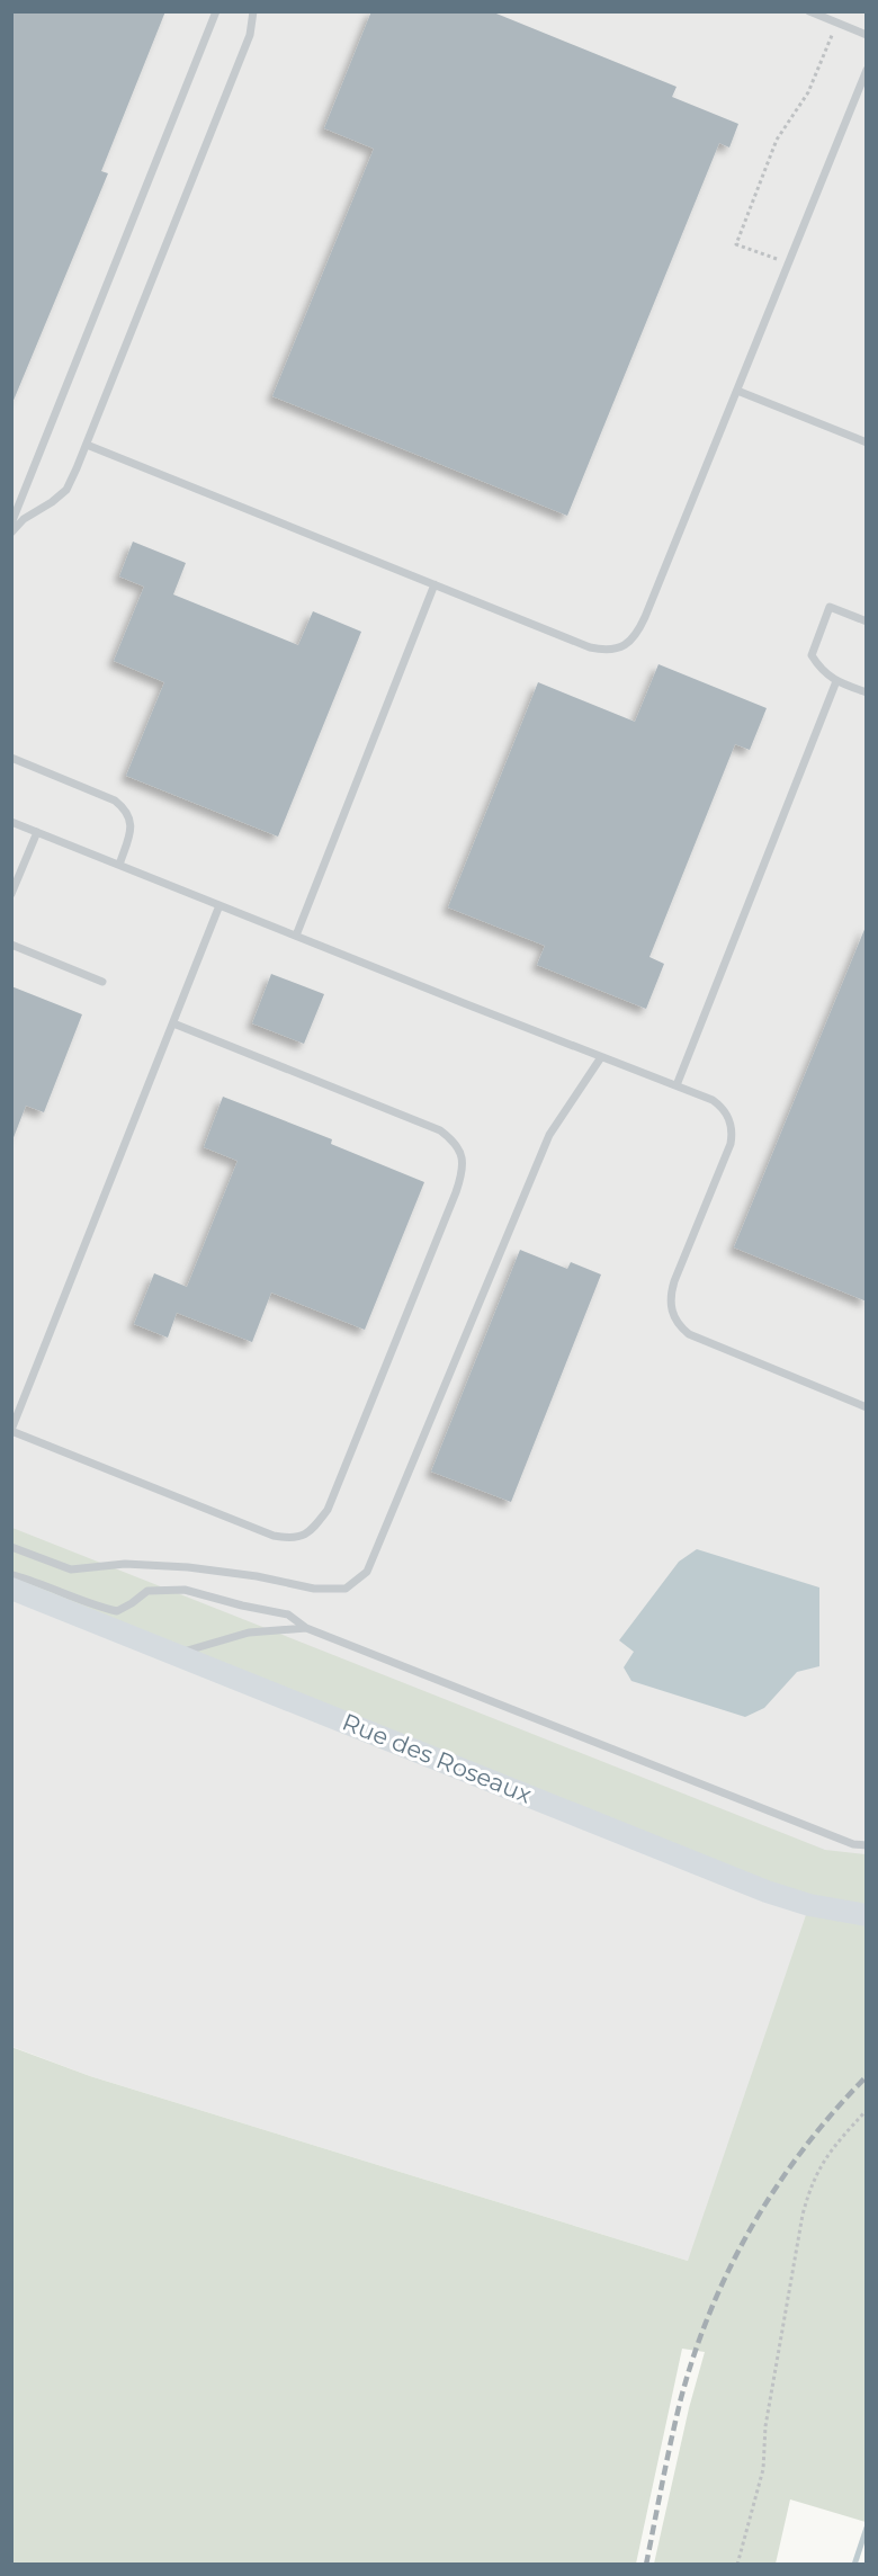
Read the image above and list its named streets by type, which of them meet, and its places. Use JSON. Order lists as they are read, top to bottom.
{
  "streets": {
    "street": ["Rue des Roseaux"]
  }
}
